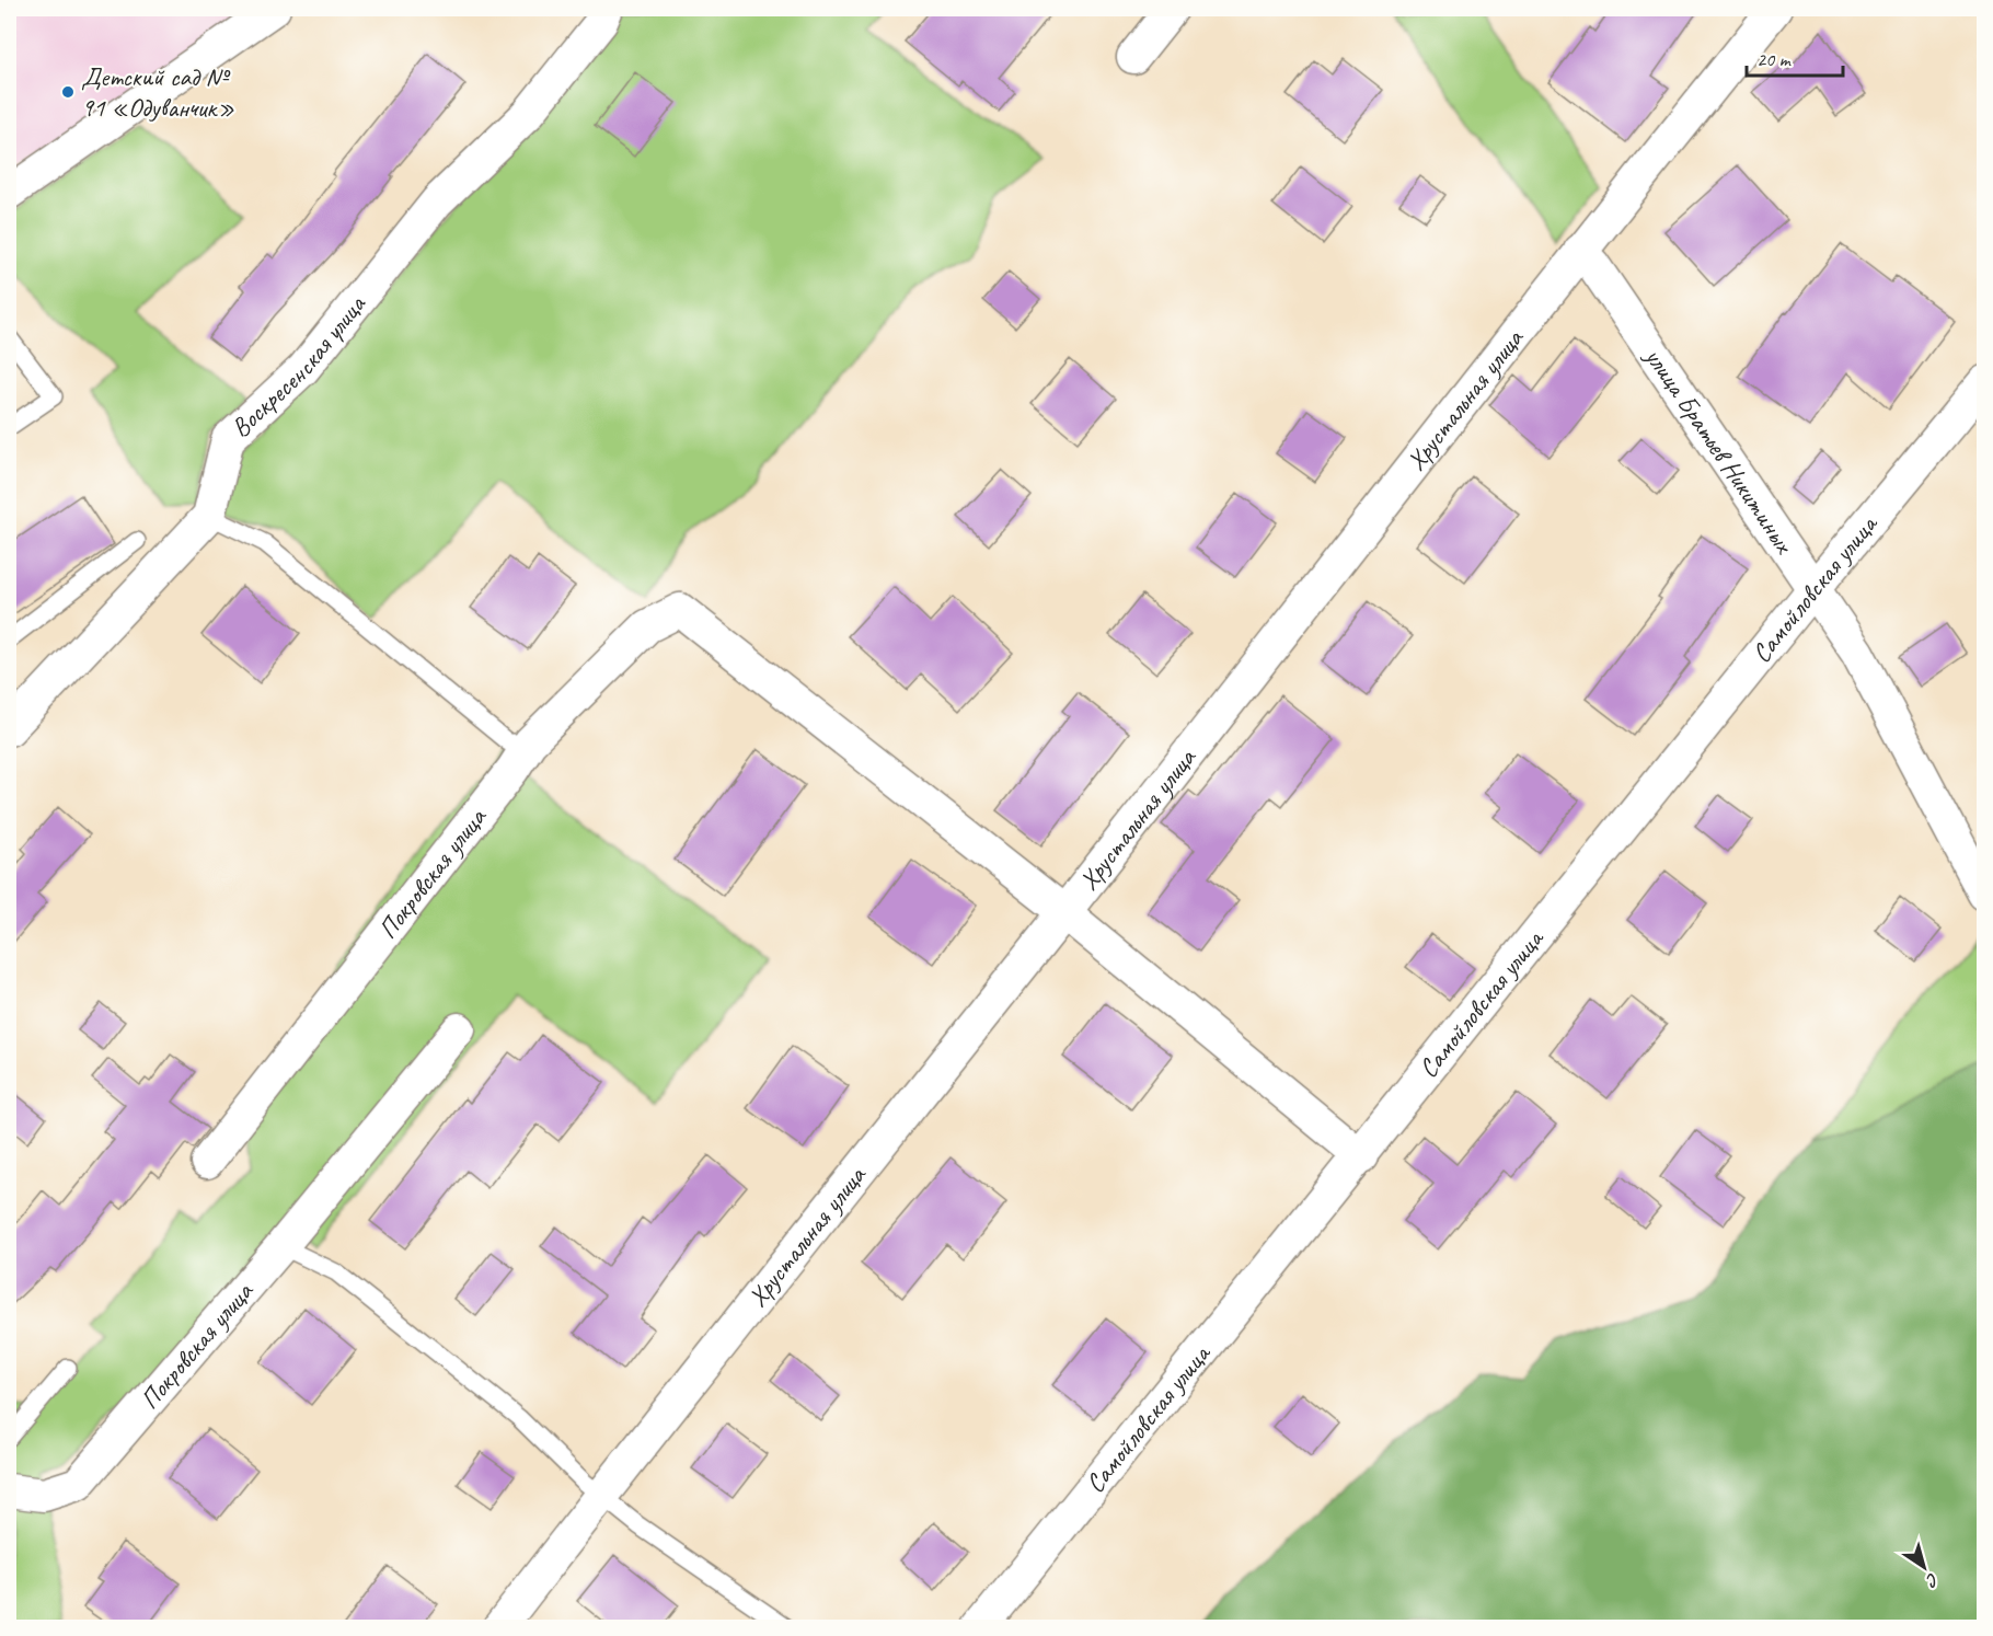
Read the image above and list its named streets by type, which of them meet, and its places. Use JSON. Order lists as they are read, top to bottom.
{
  "streets": {
    "street": [
      "Воскресенская улица",
      "Хрустальная улица",
      "улица Братьев Никитиных",
      "Самойловская улица",
      "Покровская улица"
    ]
  },
  "crossings": [
    ["Хрустальная улица", "улица Братьев Никитиных"],
    ["Хрустальная улица", "Покровская улица"],
    ["улица Братьев Никитиных", "Самойловская улица"]
  ],
  "places": ["Детский сад № 91 «Одуванчик»"],
  "scale_bar": "20 m",
  "north": "bottom right"
}
